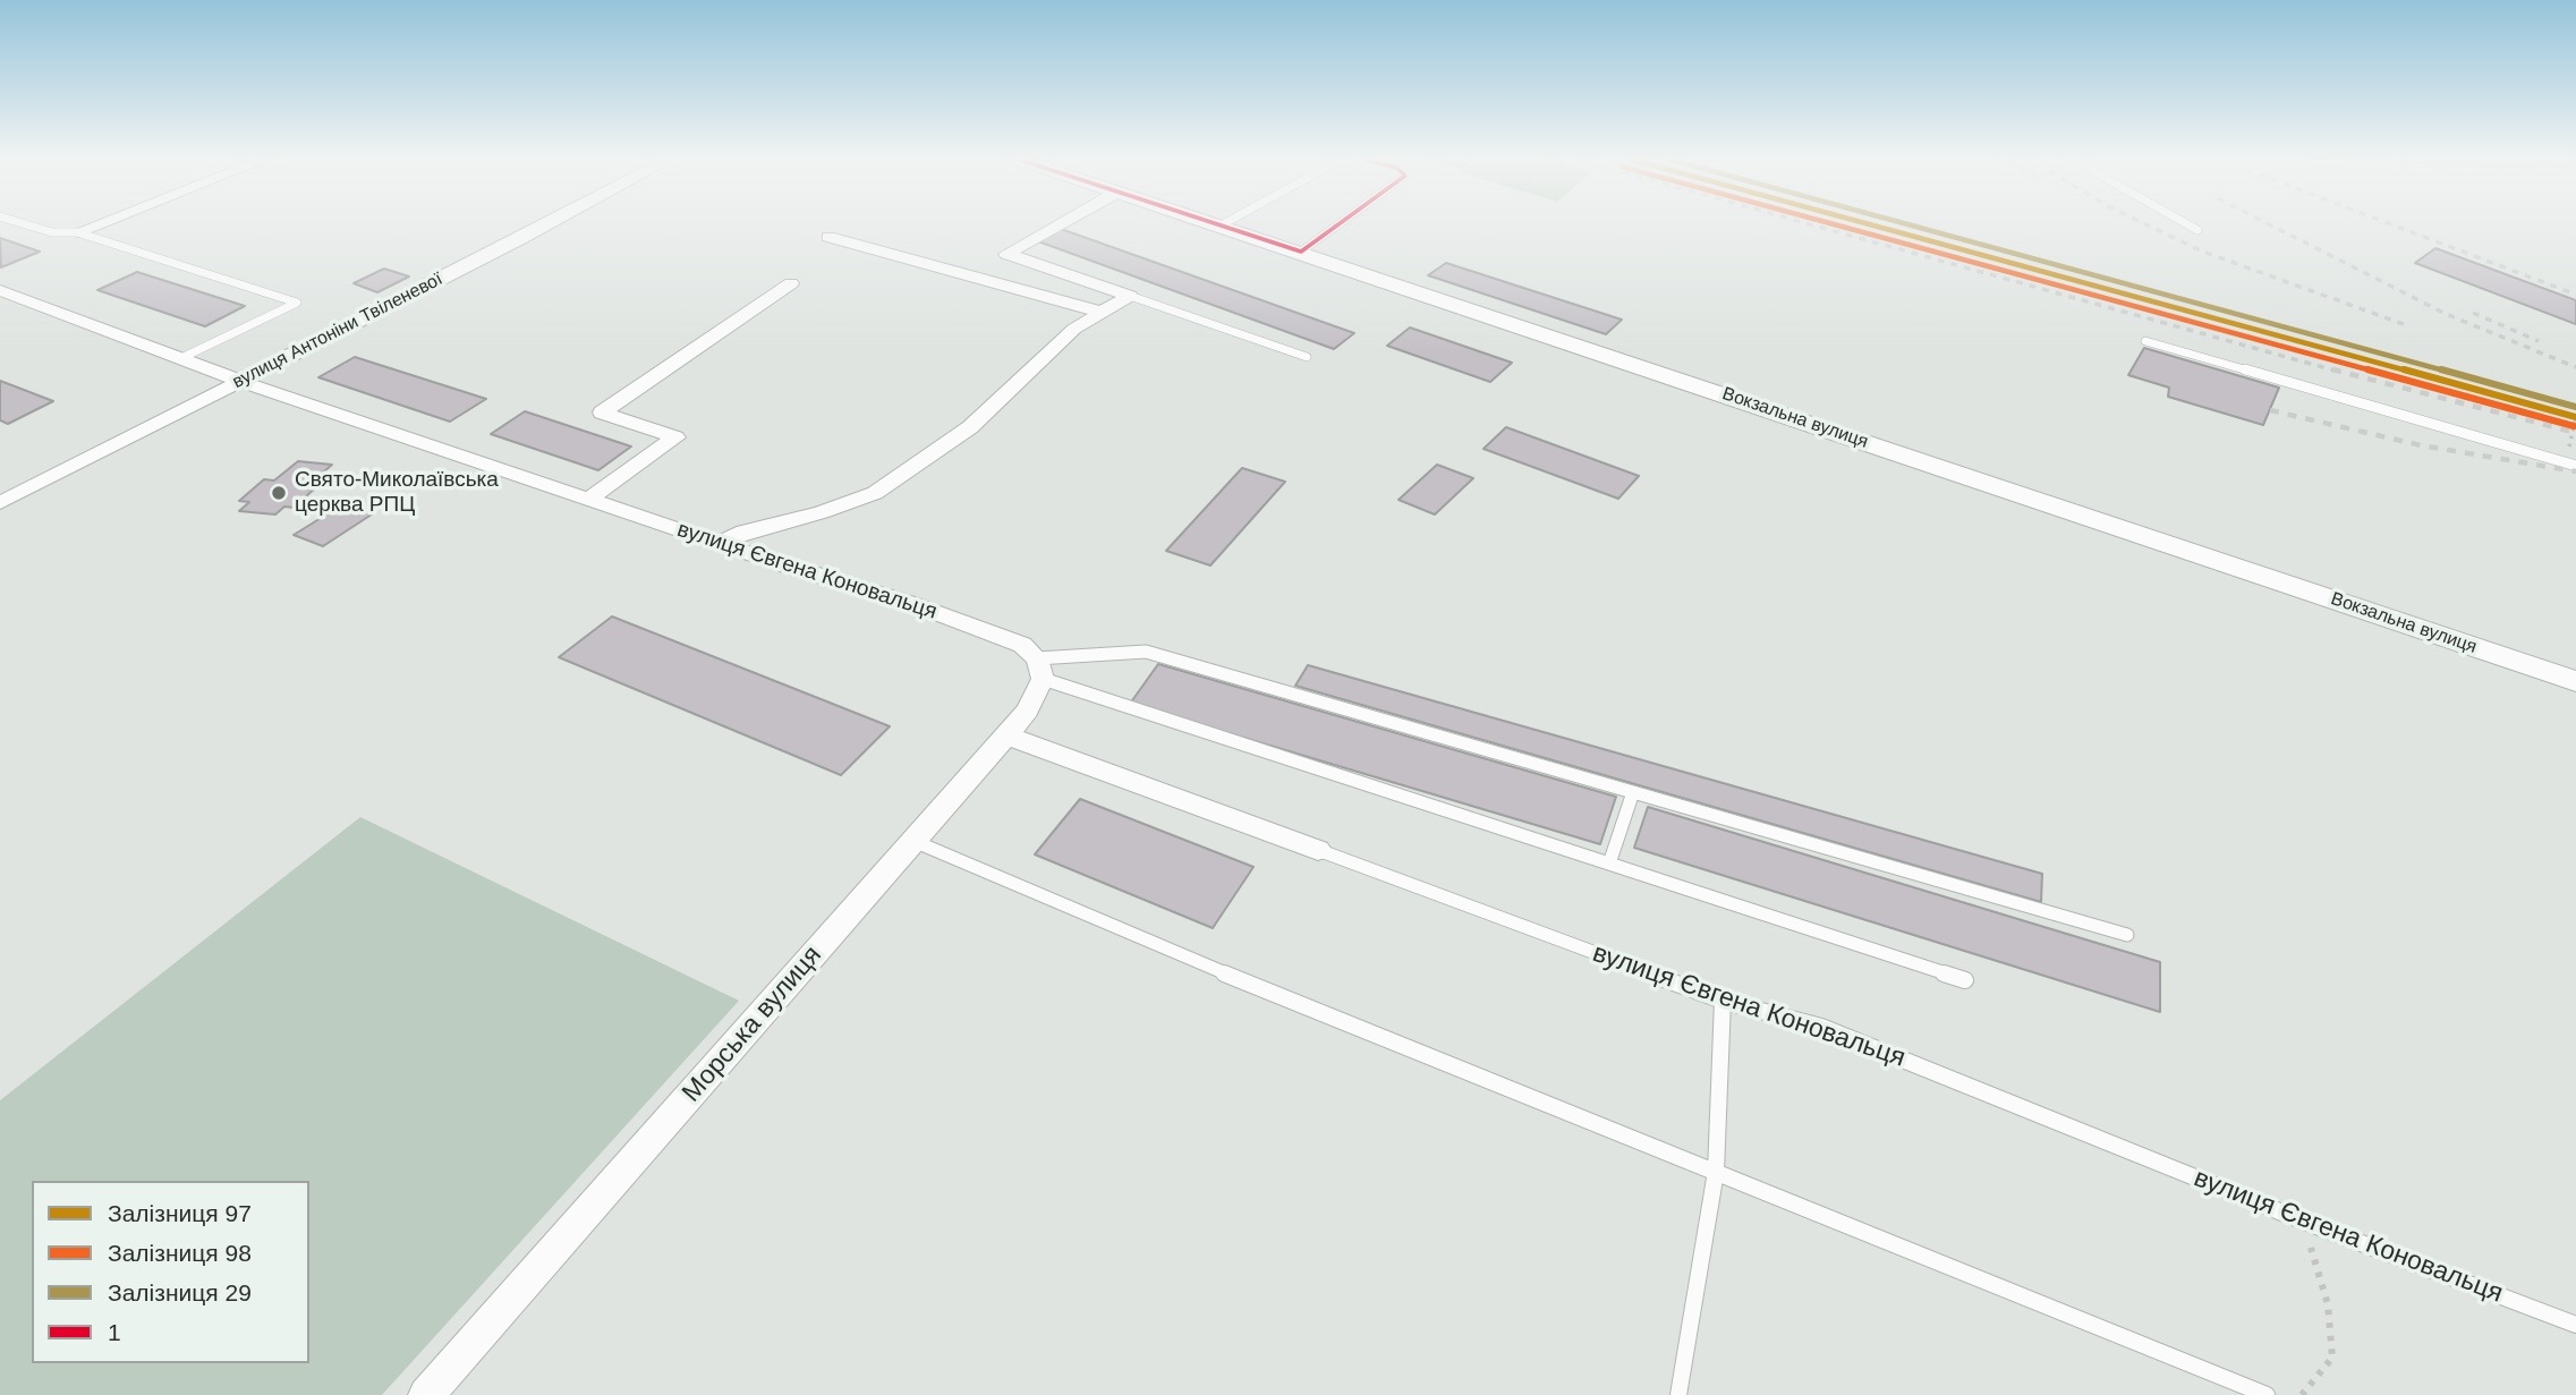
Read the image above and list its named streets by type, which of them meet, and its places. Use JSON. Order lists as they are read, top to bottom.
{
  "streets": {
    "street": [
      "вулиця Антоніни Твіленевої",
      "Вокзальна вулиця",
      "вулиця Євгена Коновальця",
      "Морська вулиця"
    ]
  },
  "crossings": [
    ["вулиця Антоніни Твіленевої", "вулиця Євгена Коновальця"],
    ["вулиця Євгена Коновальця", "Морська вулиця"]
  ],
  "places": ["Свято-Миколаївська церква РПЦ"],
  "lines": [
    "rail line 97",
    "rail line 98",
    "rail line 29",
    "transit line 1"
  ],
  "legend": [
    "Залізниця 97",
    "Залізниця 98",
    "Залізниця 29",
    "1"
  ]
}
